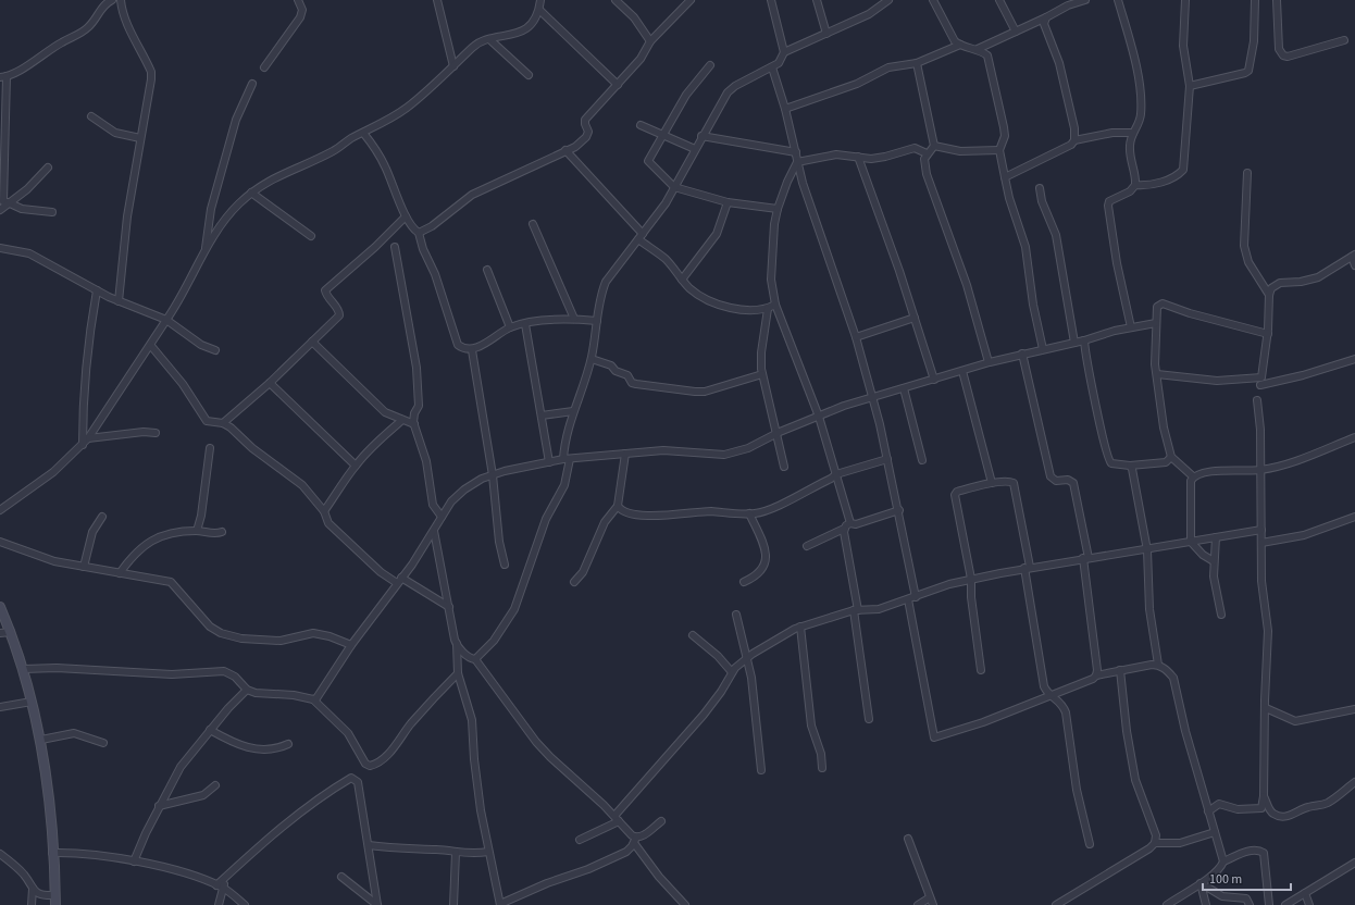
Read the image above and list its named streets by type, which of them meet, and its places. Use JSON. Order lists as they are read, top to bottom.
{
  "scale_bar": "100 m"
}
